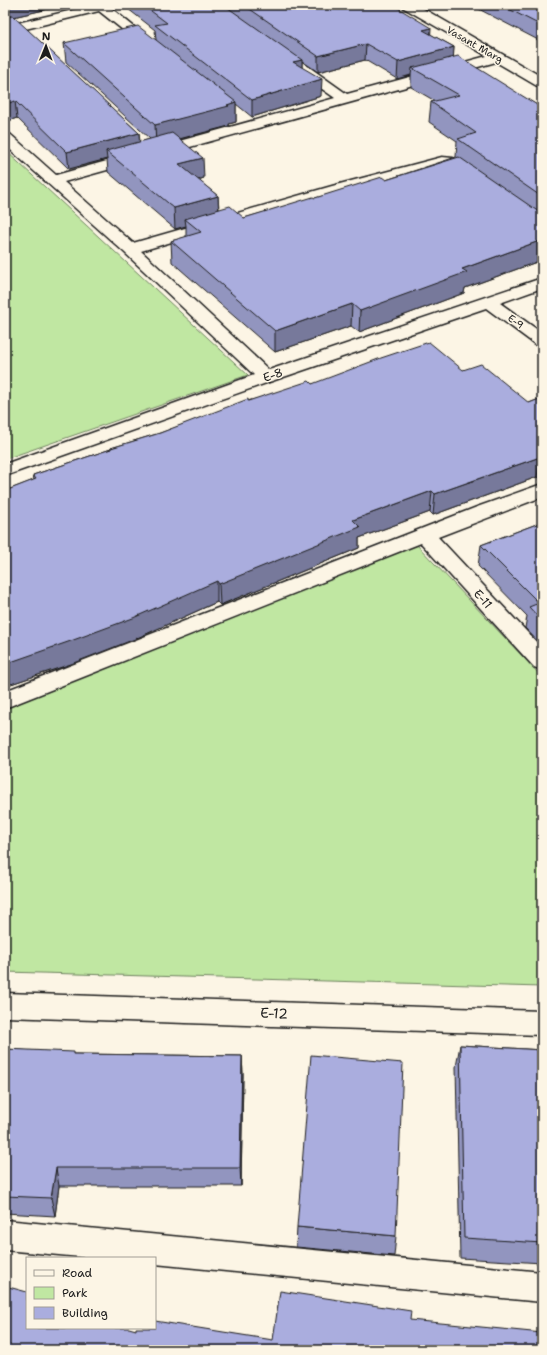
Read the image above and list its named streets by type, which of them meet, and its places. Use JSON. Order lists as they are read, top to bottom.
{
  "streets": {
    "street": [
      "Vasant Marg",
      "E-9",
      "E-8",
      "E-11",
      "E-12"
    ]
  },
  "crossings": [
    ["E-9", "E-8"]
  ],
  "legend": ["Road", "Park", "Building"],
  "north": "top"
}
